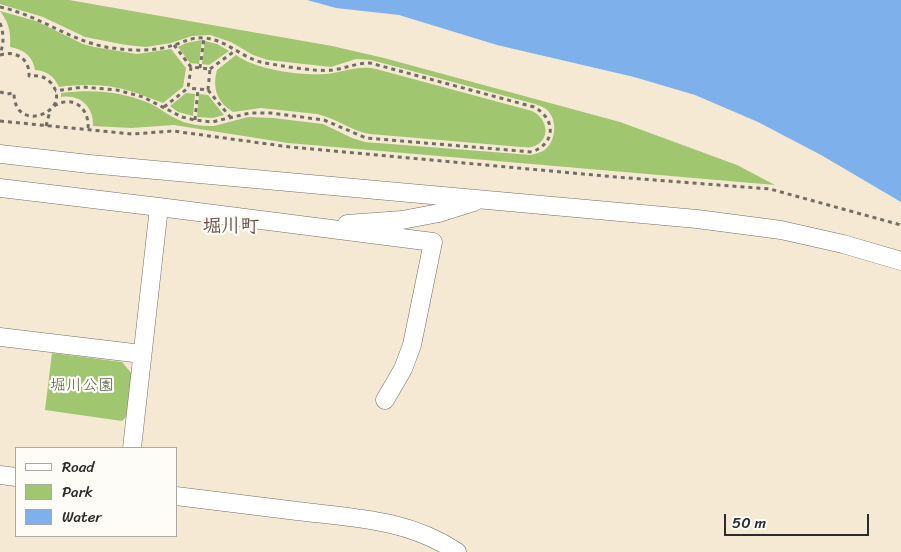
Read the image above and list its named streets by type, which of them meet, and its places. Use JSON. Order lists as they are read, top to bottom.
{
  "districts": ["堀川町"],
  "parks": ["堀川公園"],
  "legend": ["Road", "Park", "Water"],
  "scale_bar": "50 m"
}
